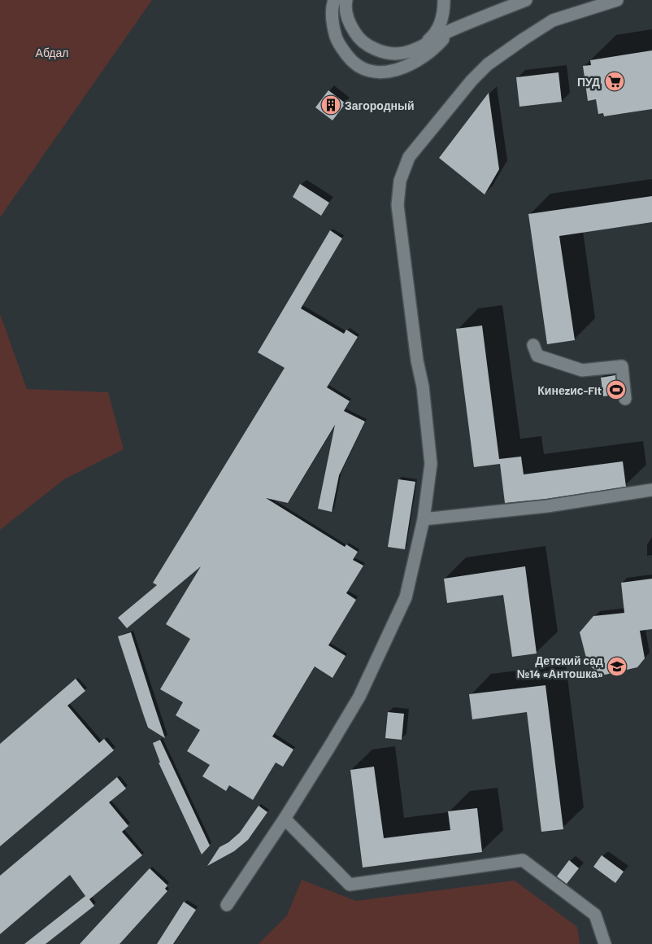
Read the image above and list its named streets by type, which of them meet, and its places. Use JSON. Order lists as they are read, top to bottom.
{
  "parks": ["Абдал"],
  "places": {
    "supermarket": ["ПУД"],
    "building": ["Загородный"],
    "sports": ["Кинеzис-Fit"],
    "school or university": ["Детский сад №14 «Антошка»"]
  }
}
